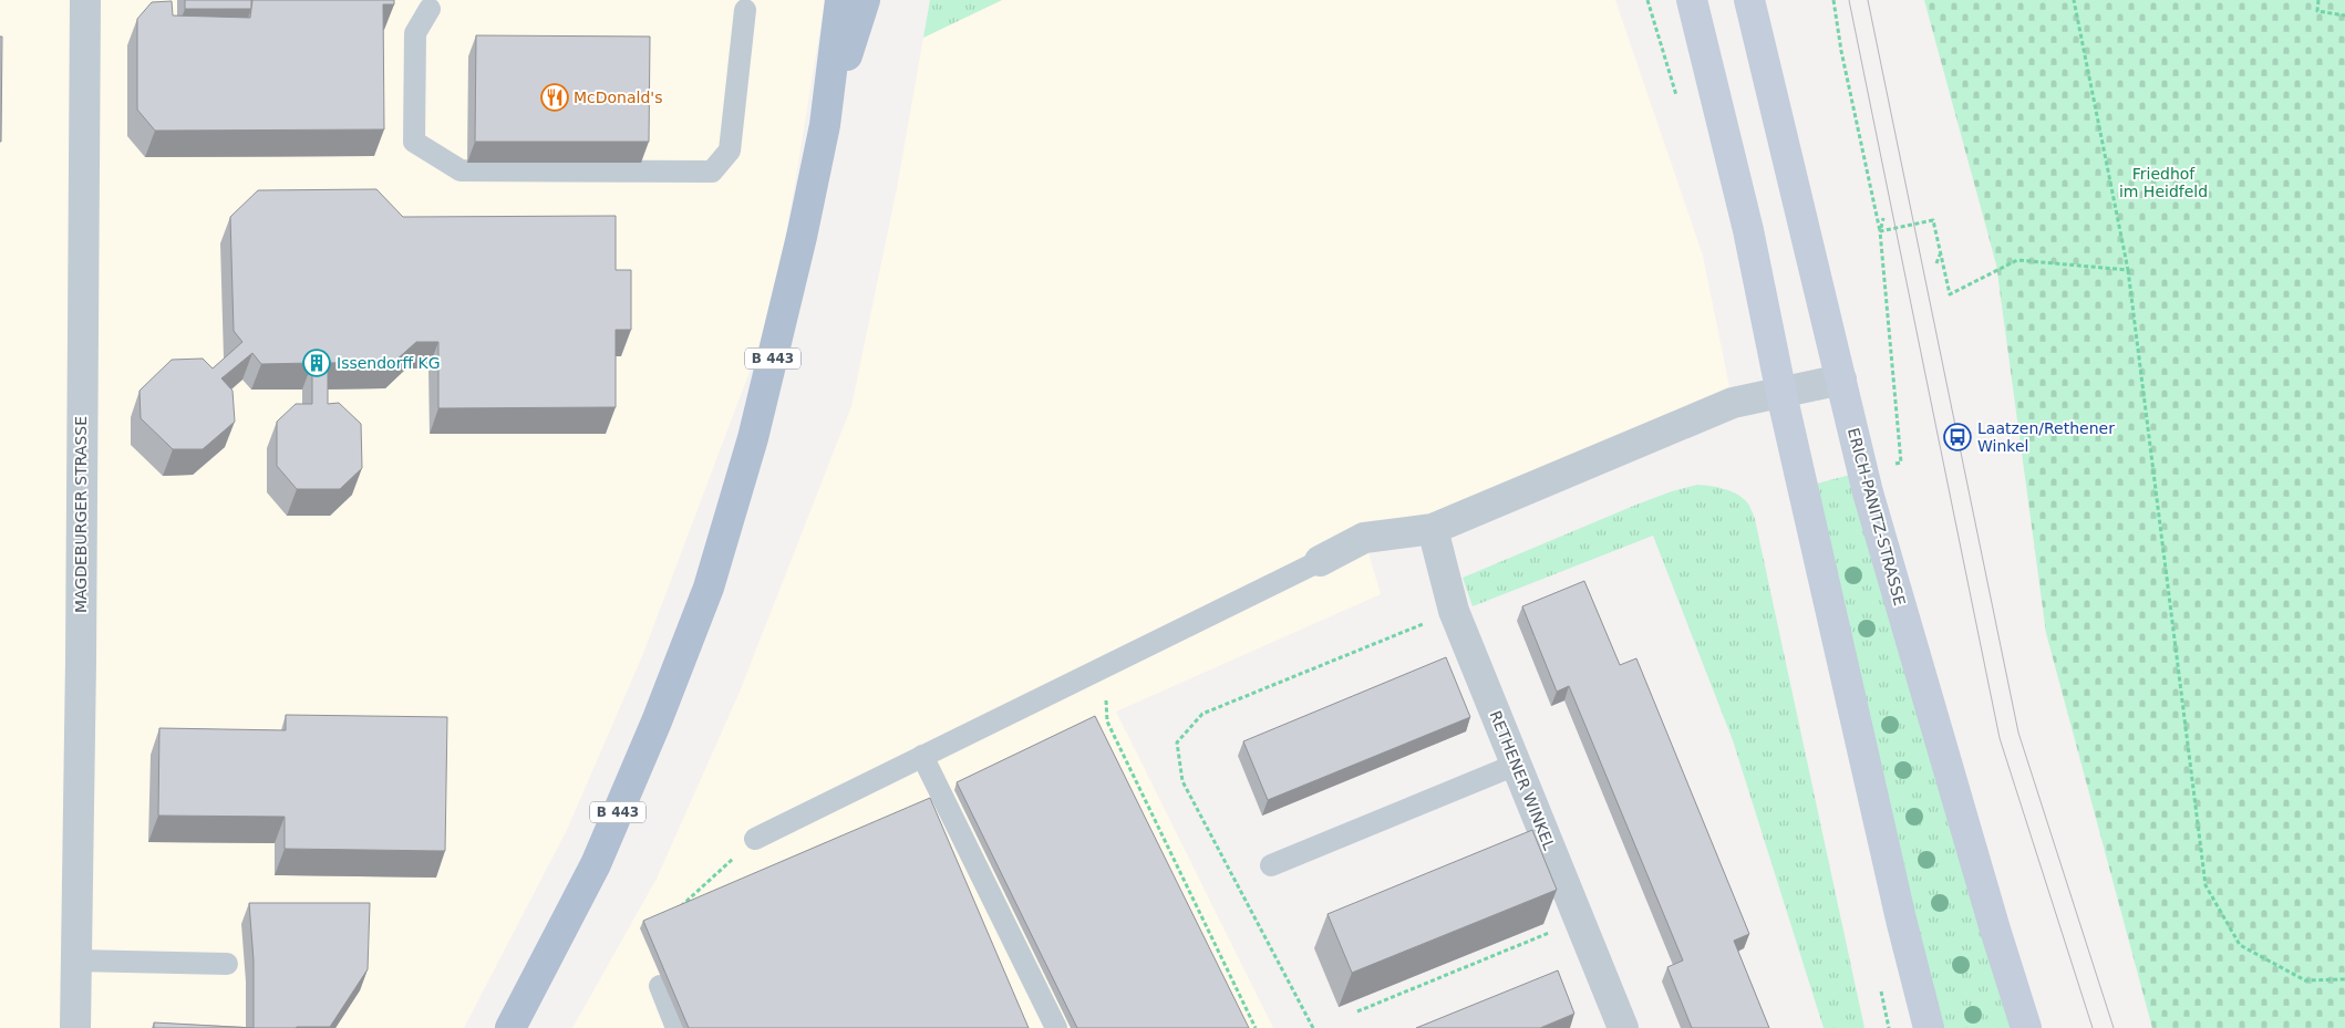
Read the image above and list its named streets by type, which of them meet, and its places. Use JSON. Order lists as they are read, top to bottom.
{
  "streets": {
    "main road": ["B 443", "ERICH-PANITZ-STRASSE"],
    "street": ["MAGDEBURGER STRASSE", "RETHENER WINKEL"]
  },
  "parks": ["Friedhof im Heidfeld"],
  "places": {
    "restaurant": ["McDonald's"],
    "building": ["Issendorff KG"],
    "bus stop": ["Laatzen/Rethener Winkel"]
  }
}
